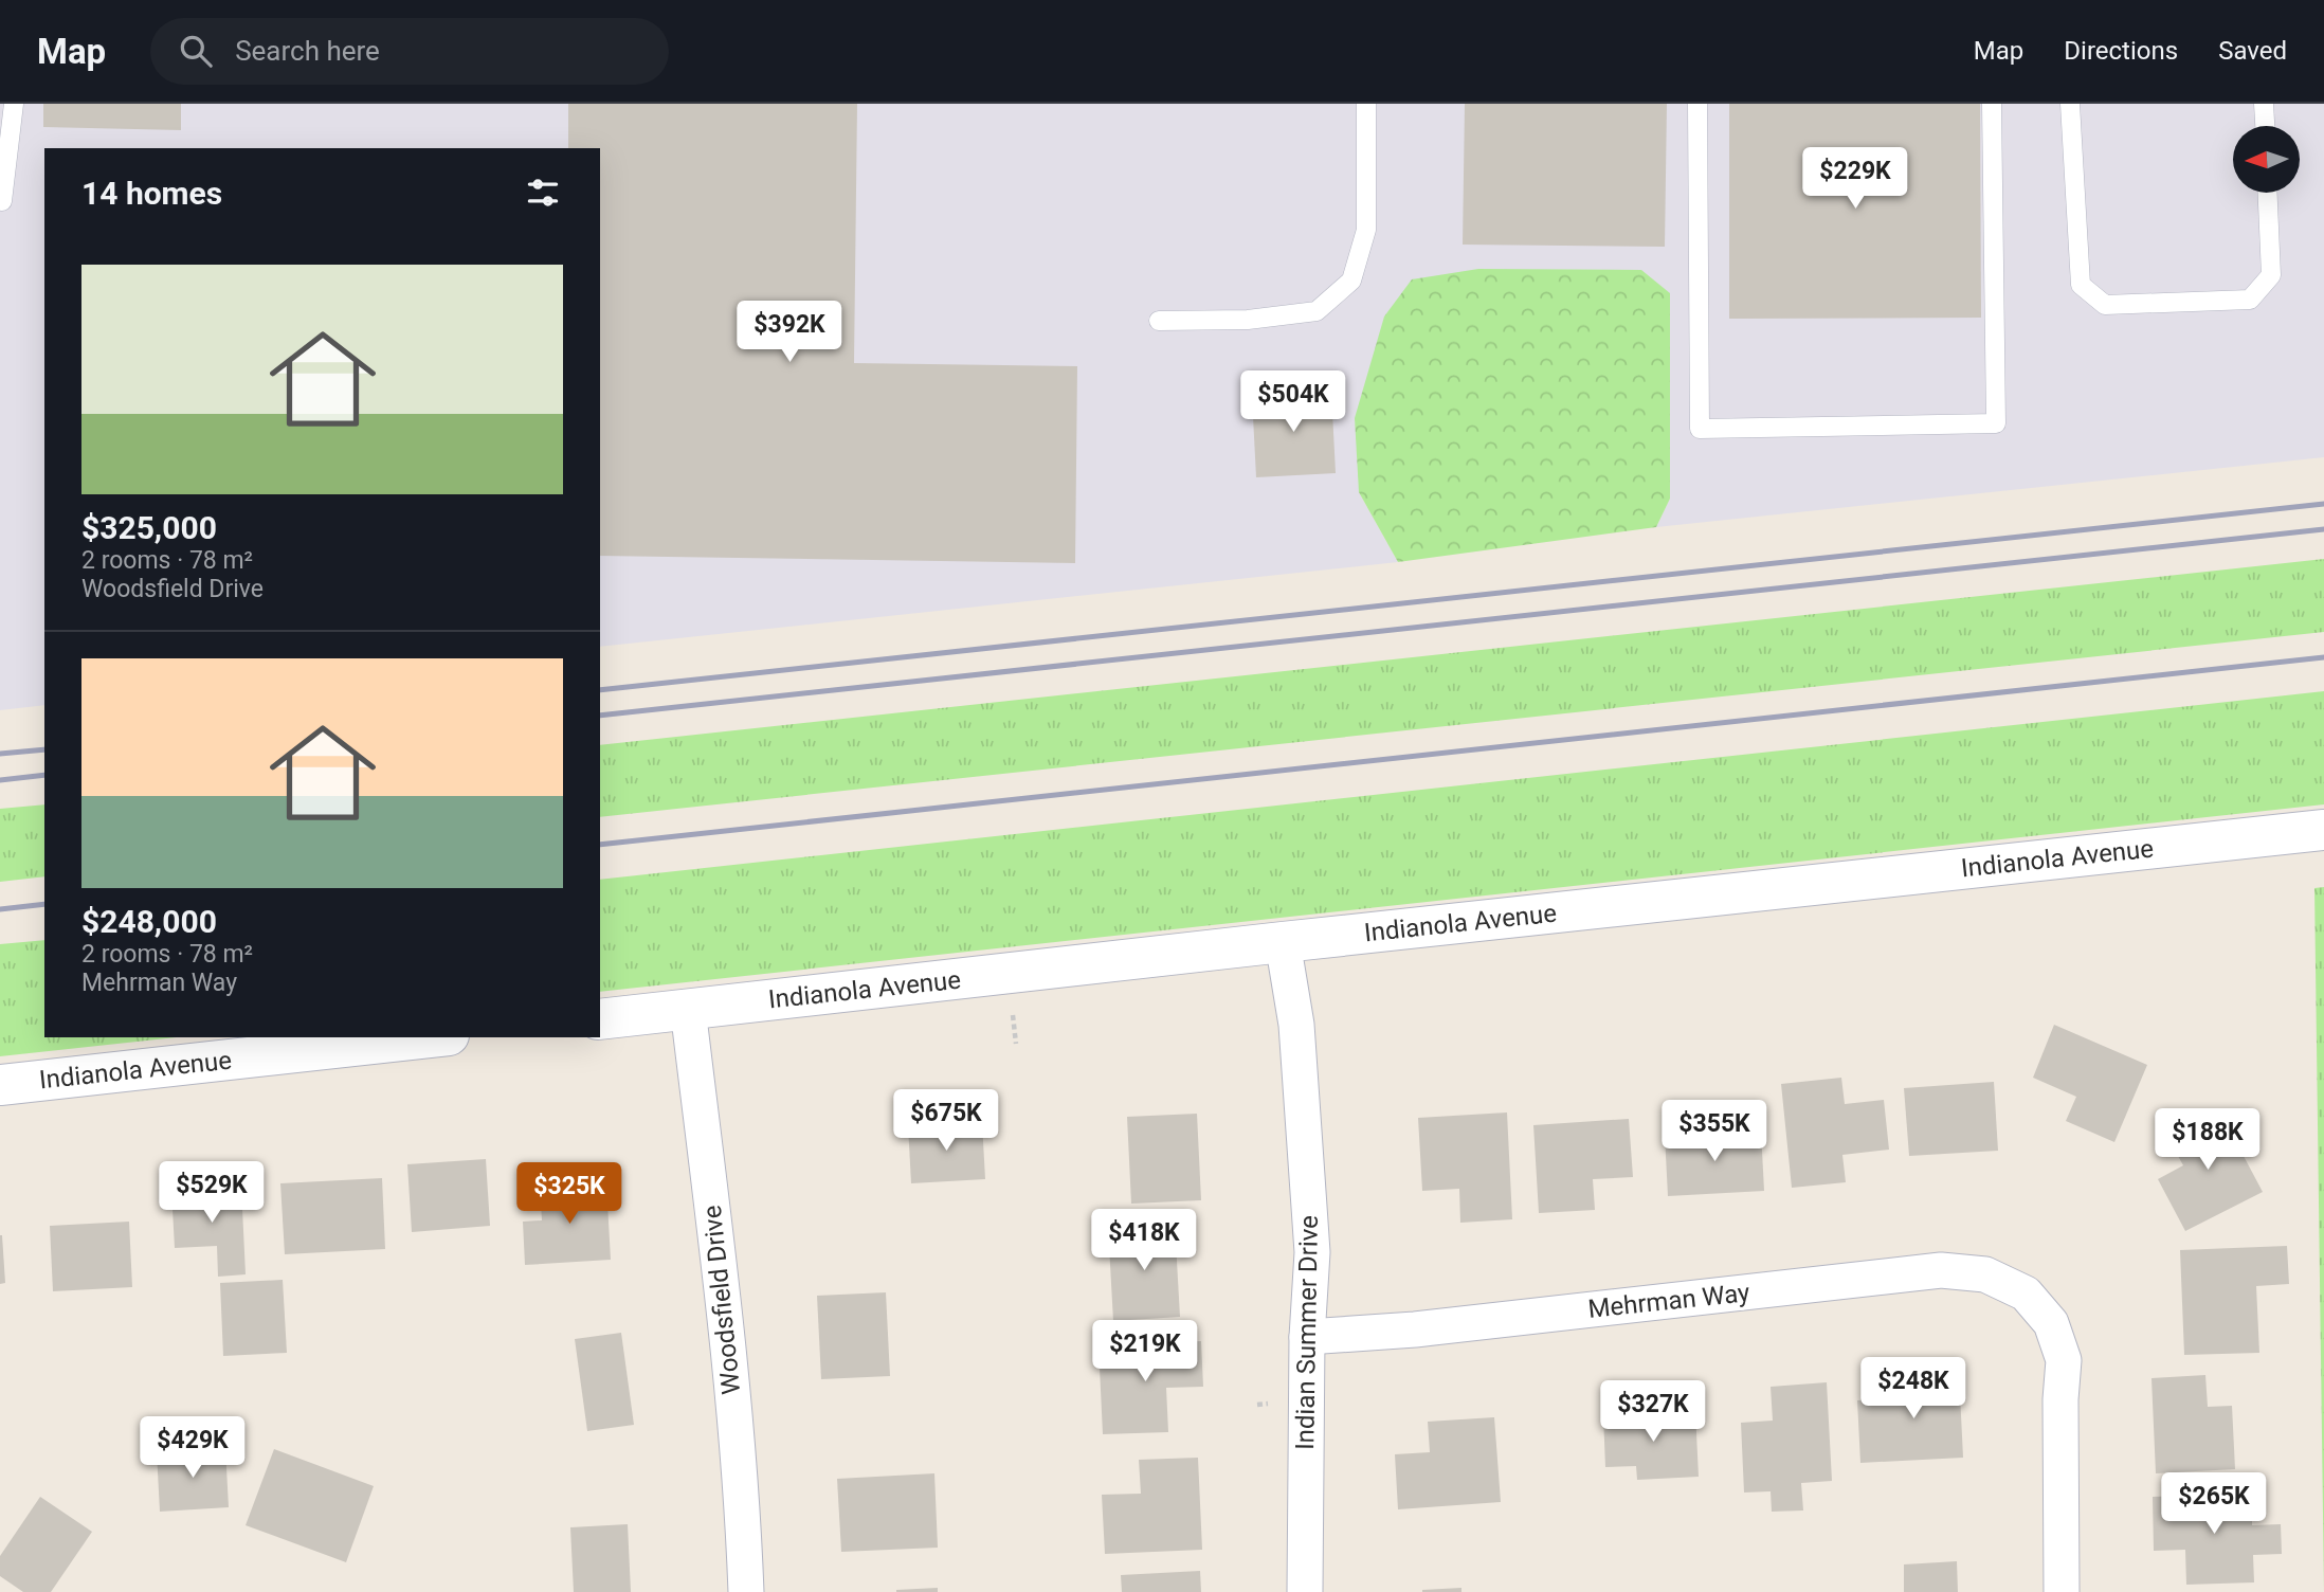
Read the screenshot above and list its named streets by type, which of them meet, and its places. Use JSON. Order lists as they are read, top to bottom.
{
  "streets": {
    "main road": ["Indianola Avenue"],
    "street": ["Woodsfield Drive", "Mehrman Way", "Indian Summer Drive"]
  },
  "crossings": [
    ["Indianola Avenue", "Woodsfield Drive"],
    ["Indianola Avenue", "Indian Summer Drive"],
    ["Mehrman Way", "Indian Summer Drive"]
  ],
  "north": "left",
  "page": {
    "header": "Map",
    "search": "Search here",
    "nav": ["Map", "Directions", "Saved"],
    "price": [
      "$229K",
      "$392K",
      "$504K",
      "$675K",
      "$355K",
      "$188K",
      "$529K",
      "$325K",
      "$418K",
      "$219K",
      "$248K",
      "$327K",
      "$429K",
      "$265K"
    ],
    "heading": "14 homes",
    "list": [
      {
        "name": "$325,000",
        "note": "2 rooms · 78 m² · Woodsfield Drive"
      },
      {
        "name": "$248,000",
        "note": "2 rooms · 78 m² · Mehrman Way"
      }
    ]
  }
}
